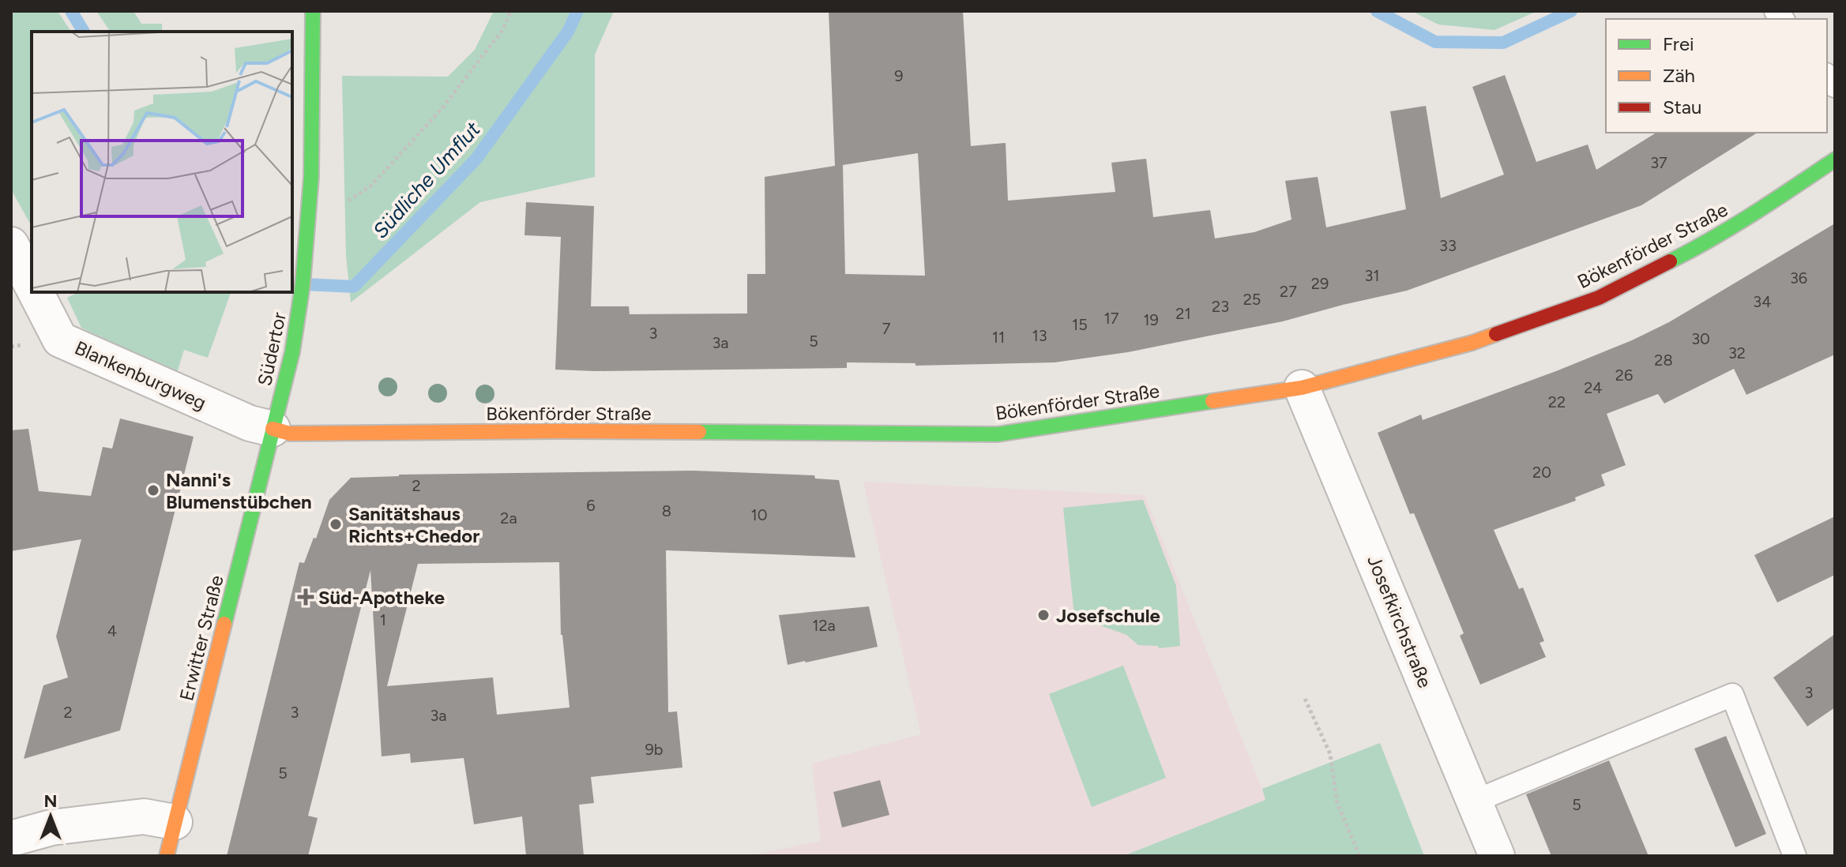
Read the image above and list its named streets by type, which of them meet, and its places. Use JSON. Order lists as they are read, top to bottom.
{
  "streets": {
    "street": [
      "Bökenförder Straße",
      "Südertor",
      "Blankenburgweg",
      "Josefkirchstraße",
      "Erwitter Straße"
    ]
  },
  "crossings": [
    ["Bökenförder Straße", "Südertor"],
    ["Bökenförder Straße", "Blankenburgweg"],
    ["Bökenförder Straße", "Josefkirchstraße"],
    ["Bökenförder Straße", "Erwitter Straße"],
    ["Südertor", "Blankenburgweg"],
    ["Südertor", "Erwitter Straße"],
    ["Blankenburgweg", "Erwitter Straße"]
  ],
  "water": ["Südliche Umflut"],
  "places": {
    "other": ["Nanni's Blumenstübchen", "Sanitätshaus Richts+Chedor", "Josefschule"],
    "health": ["Süd-Apotheke"]
  },
  "house_numbers": [
    "9",
    "37",
    "33",
    "31",
    "36",
    "29",
    "27",
    "25",
    "34",
    "23",
    "21",
    "17",
    "19",
    "15",
    "7",
    "3",
    "13",
    "11",
    "30",
    "5",
    "3a",
    "32",
    "28",
    "26",
    "24",
    "22",
    "20",
    "2",
    "6",
    "8",
    "10",
    "2a",
    "1",
    "12a",
    "4",
    "3",
    "2",
    "3",
    "3a",
    "9b",
    "5",
    "5"
  ],
  "legend": ["Frei", "Zäh", "Stau"],
  "north": "top"
}
